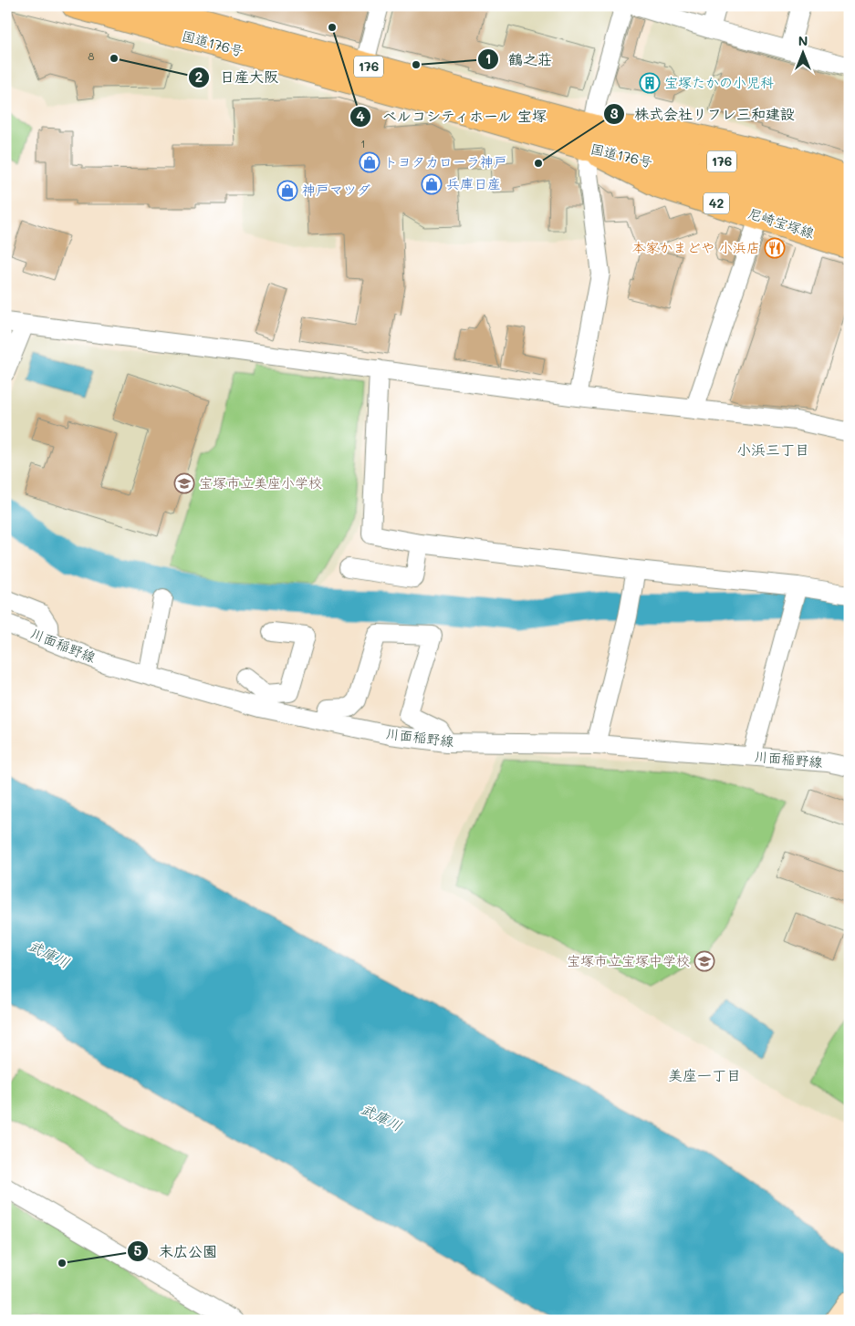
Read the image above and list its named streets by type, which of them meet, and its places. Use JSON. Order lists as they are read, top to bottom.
{
  "streets": {
    "main road": [
      "国道176号",
      "176",
      "42",
      "尼崎宝塚線"
    ],
    "street": ["川面稲野線"]
  },
  "crossings": [
    ["国道176号", "尼崎宝塚線"]
  ],
  "districts": ["小浜三丁目", "美座一丁目"],
  "water": ["武庫川"],
  "places": {
    "other": [
      "ベルコシティホール 宝塚",
      "日産大阪",
      "鶴之荘",
      "株式会社リフレ三和建設",
      "末広公園"
    ],
    "building": ["宝塚たかの小児科"],
    "shop": ["トヨタカローラ神戸", "兵庫日産", "神戸マツダ"],
    "restaurant": ["本家かまどや 小浜店"],
    "school or university": ["宝塚市立美座小学校", "宝塚市立宝塚中学校"]
  },
  "house_numbers": ["8", "1"],
  "north": "top"
}
